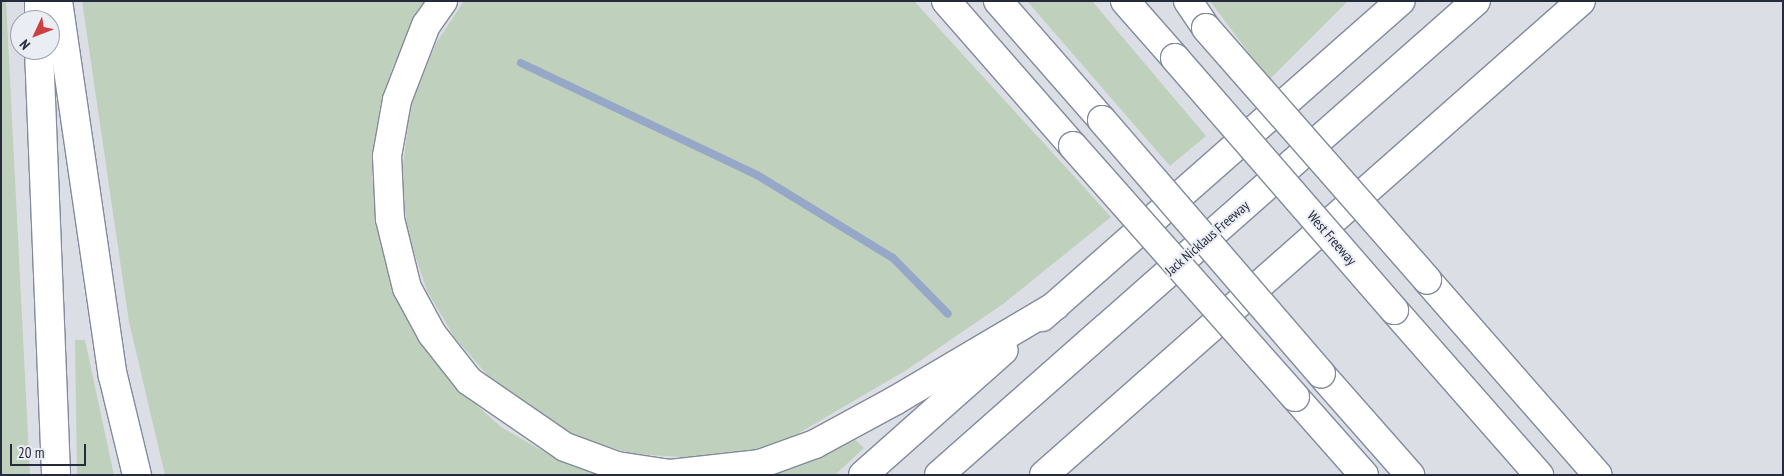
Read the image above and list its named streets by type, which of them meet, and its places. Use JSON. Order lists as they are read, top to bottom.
{
  "streets": {
    "highway": ["Jack Nicklaus Freeway", "West Freeway"]
  },
  "scale_bar": "20 m",
  "north": "bottom left"
}
